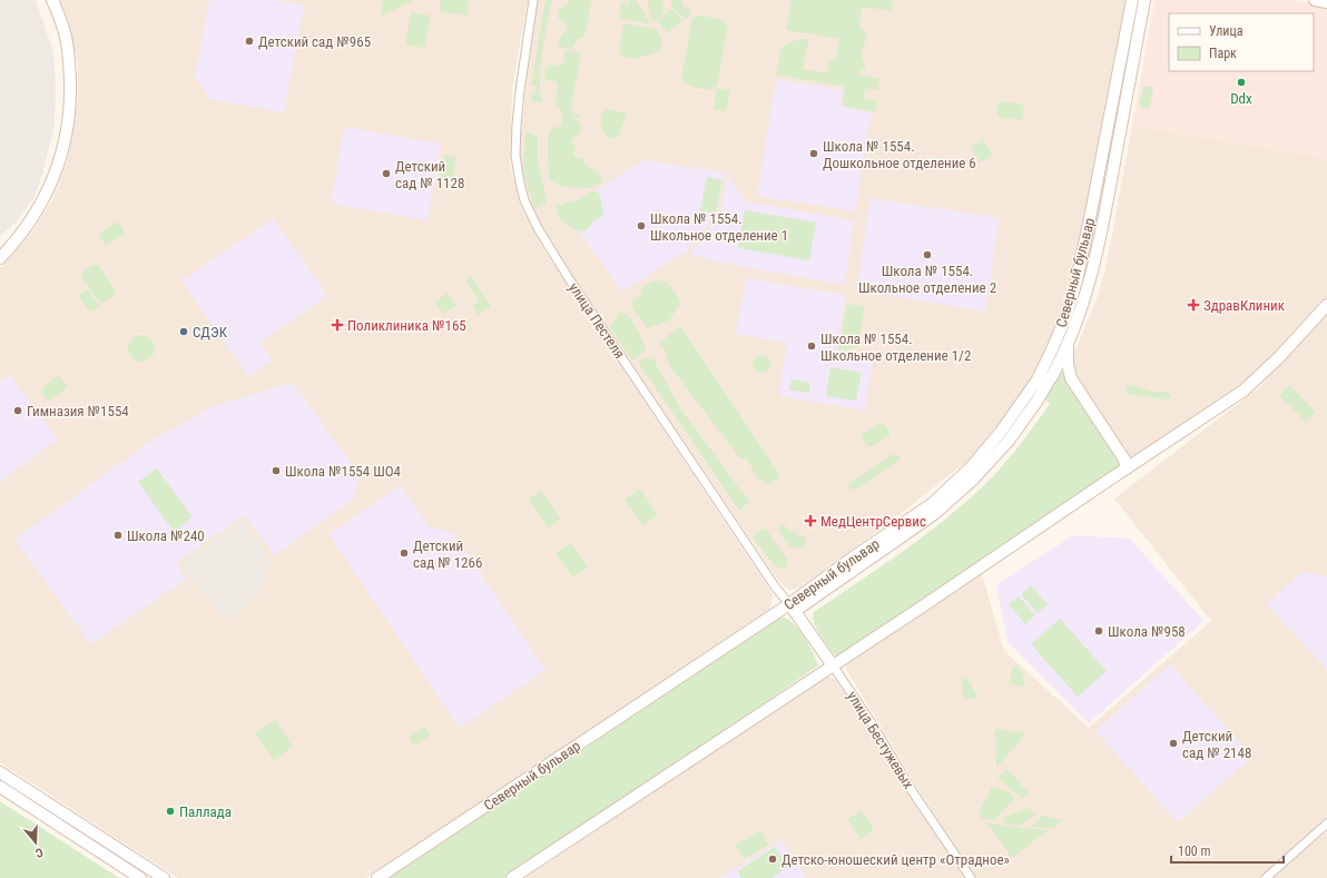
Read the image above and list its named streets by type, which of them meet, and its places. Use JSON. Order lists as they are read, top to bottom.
{
  "streets": {
    "main road": ["Северный бульвар", "улица Бестужевых"],
    "street": ["улица Пестеля"]
  },
  "crossings": [
    ["Северный бульвар", "улица Пестеля"],
    ["Северный бульвар", "улица Бестужевых"],
    ["улица Пестеля", "улица Бестужевых"]
  ],
  "places": {
    "other": [
      "Детский сад №965",
      "Ddx",
      "Школа № 1554. Дошкольное отделение 6",
      "Детский сад № 1128",
      "Школа № 1554. Школьное отделение 1",
      "Школа № 1554. Школьное отделение 2",
      "СДЭК",
      "Школа № 1554. Школьное отделение 1/2",
      "Гимназия №1554",
      "Школа №1554 ШО4",
      "Школа №240",
      "Детский сад № 1266",
      "Школа №958",
      "Детский сад № 2148",
      "Паллада",
      "Детско-юношеский центр «Отрадное»"
    ],
    "health": ["ЗдравКлиник", "Поликлиника №165", "МедЦентрСервис"]
  },
  "legend": ["Улица", "Парк"],
  "scale_bar": "100 m",
  "north": "bottom"
}
